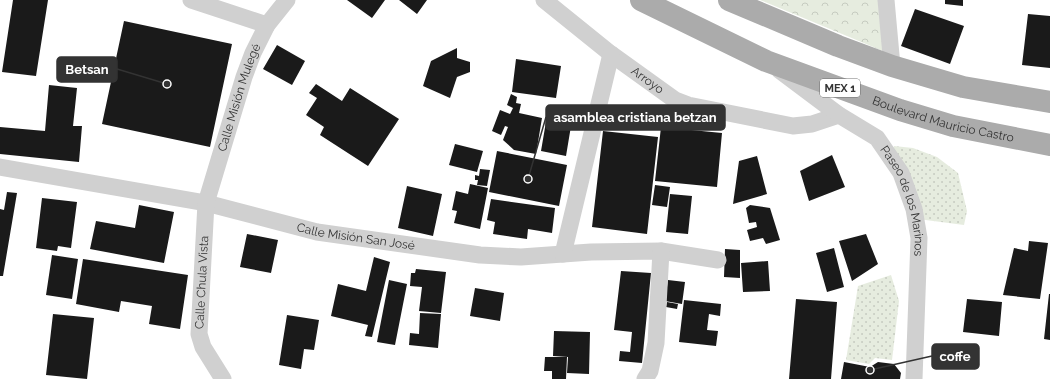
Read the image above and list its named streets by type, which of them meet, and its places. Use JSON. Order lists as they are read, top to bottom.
{
  "streets": {
    "main road": ["MEX 1", "Boulevard Mauricio Castro"],
    "street": [
      "Arroyo",
      "Calle Misión Mulegé",
      "Paseo de los Marinos",
      "Calle Misión San José",
      "Calle Chula Vista"
    ]
  },
  "crossings": [
    ["Arroyo", "Paseo de los Marinos"],
    ["Calle Misión Mulegé", "Calle Misión San José"],
    ["Calle Misión Mulegé", "Calle Chula Vista"],
    ["Boulevard Mauricio Castro", "Paseo de los Marinos"],
    ["Calle Misión San José", "Calle Chula Vista"]
  ],
  "places": ["Betsan", "asamblea cristiana betzan", "coffe"]
}
